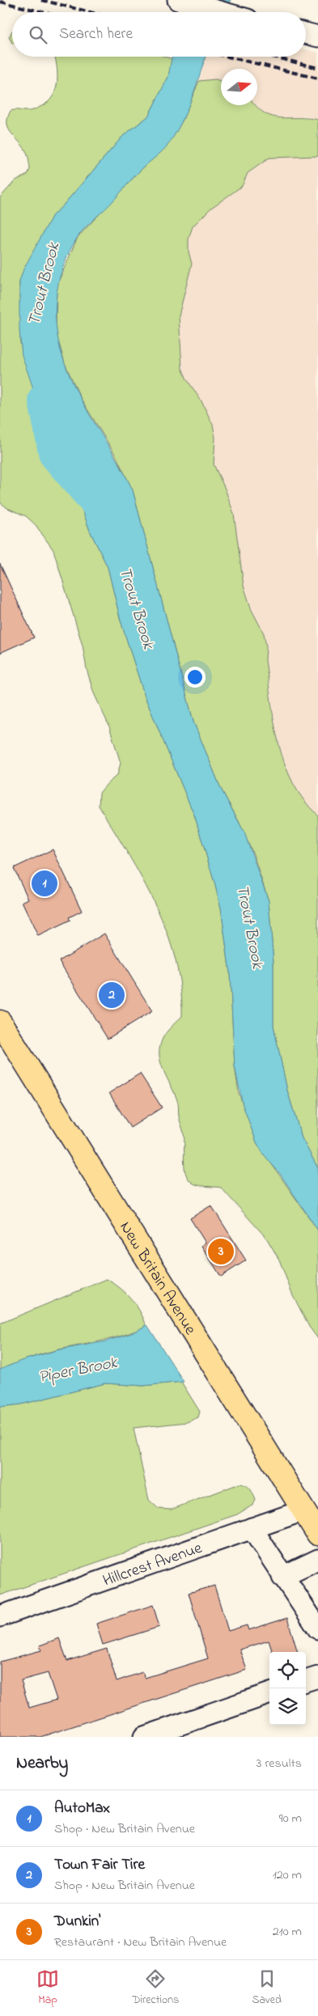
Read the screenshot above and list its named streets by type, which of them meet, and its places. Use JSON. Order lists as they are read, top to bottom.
{
  "streets": {
    "main road": ["New Britain Avenue"],
    "street": ["Hillcrest Avenue"]
  },
  "crossings": [
    ["New Britain Avenue", "Hillcrest Avenue"]
  ],
  "water": ["Trout Brook", "Piper Brook"],
  "north": "right",
  "page": {
    "search": "Search here",
    "pins": ["1", "2", "3"],
    "heading": ["Nearby", "3 results"],
    "list": [
      {
        "mark": "1",
        "name": "AutoMax",
        "note": "Shop · New Britain Avenue",
        "value": "90 m"
      },
      {
        "mark": "2",
        "name": "Town Fair Tire",
        "note": "Shop · New Britain Avenue",
        "value": "120 m"
      },
      {
        "mark": "3",
        "name": "Dunkin'",
        "note": "Restaurant · New Britain Avenue",
        "value": "210 m"
      }
    ],
    "nav": ["Map", "Directions", "Saved"]
  }
}
